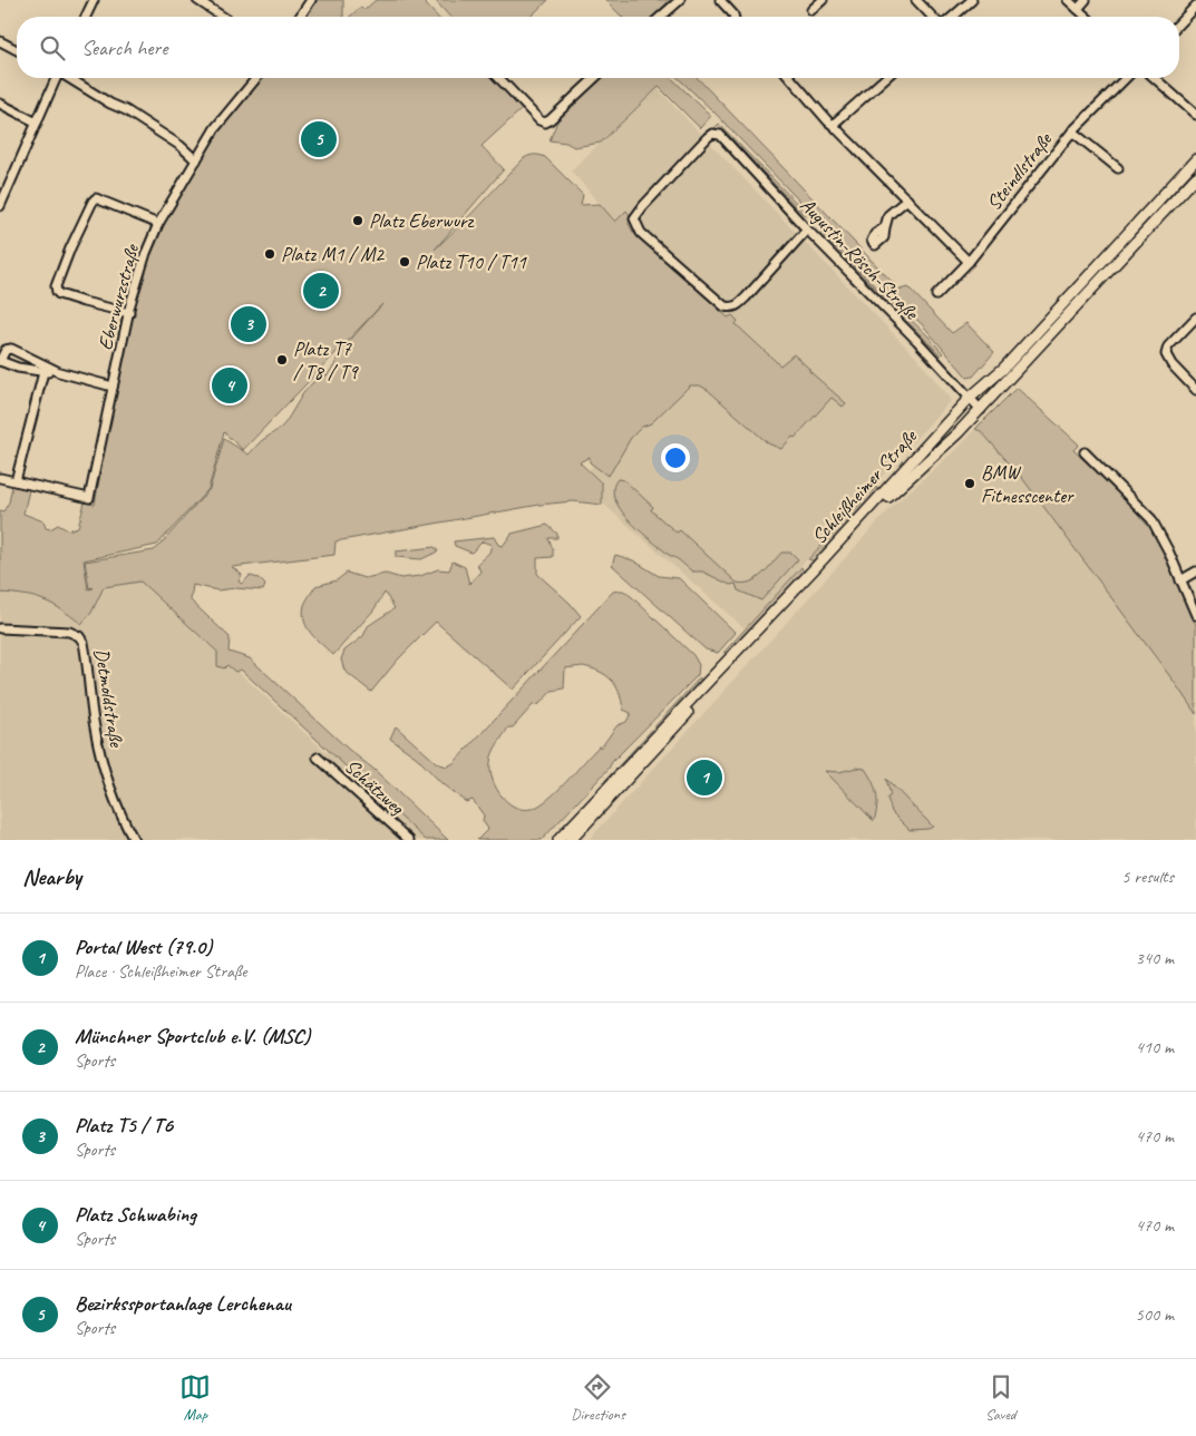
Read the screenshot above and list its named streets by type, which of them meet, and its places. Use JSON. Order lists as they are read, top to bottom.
{
  "streets": {
    "main road": ["Schleißheimer Straße"],
    "street": [
      "Steindlstraße",
      "Augustin-Rösch-Straße",
      "Eberwurzstraße",
      "Detmoldstraße",
      "Schätzweg"
    ]
  },
  "crossings": [
    ["Augustin-Rösch-Straße", "Schleißheimer Straße"]
  ],
  "places": [
    "Platz Eberwurz",
    "Platz M1 / M2",
    "Platz T10 / T11",
    "Platz T7 / T8 / T9",
    "BMW Fitnesscenter"
  ],
  "page": {
    "search": "Search here",
    "pins": [
      "5",
      "2",
      "3",
      "4",
      "1"
    ],
    "heading": ["Nearby", "5 results"],
    "list": [
      {
        "mark": "1",
        "name": "Portal West (79.0)",
        "note": "Place · Schleißheimer Straße",
        "value": "340 m"
      },
      {
        "mark": "2",
        "name": "Münchner Sportclub e.V. (MSC)",
        "note": "Sports",
        "value": "410 m"
      },
      {
        "mark": "3",
        "name": "Platz T5 / T6",
        "note": "Sports",
        "value": "470 m"
      },
      {
        "mark": "4",
        "name": "Platz Schwabing",
        "note": "Sports",
        "value": "470 m"
      },
      {
        "mark": "5",
        "name": "Bezirkssportanlage Lerchenau",
        "note": "Sports",
        "value": "500 m"
      }
    ],
    "nav": ["Map", "Directions", "Saved"]
  }
}
